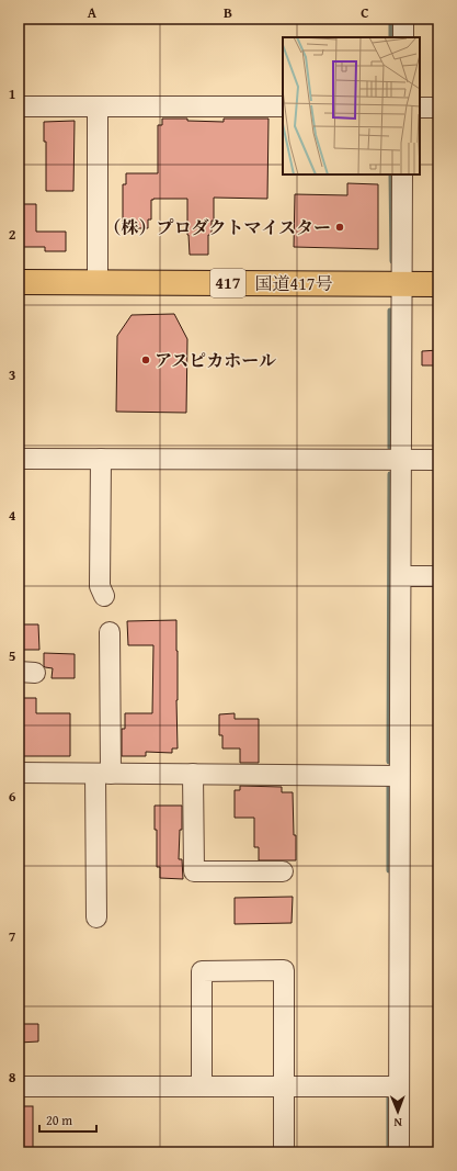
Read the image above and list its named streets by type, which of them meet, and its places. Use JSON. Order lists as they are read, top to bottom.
{
  "streets": {
    "highway": ["417", "国道417号"]
  },
  "places": ["（株）プロダクトマイスター", "アスピカホール"],
  "scale_bar": "20 m",
  "north": "bottom",
  "grid": {
    "columns": ["A", "B", "C"],
    "rows": [
      "1",
      "2",
      "3",
      "4",
      "5",
      "6",
      "7",
      "8"
    ]
  }
}
